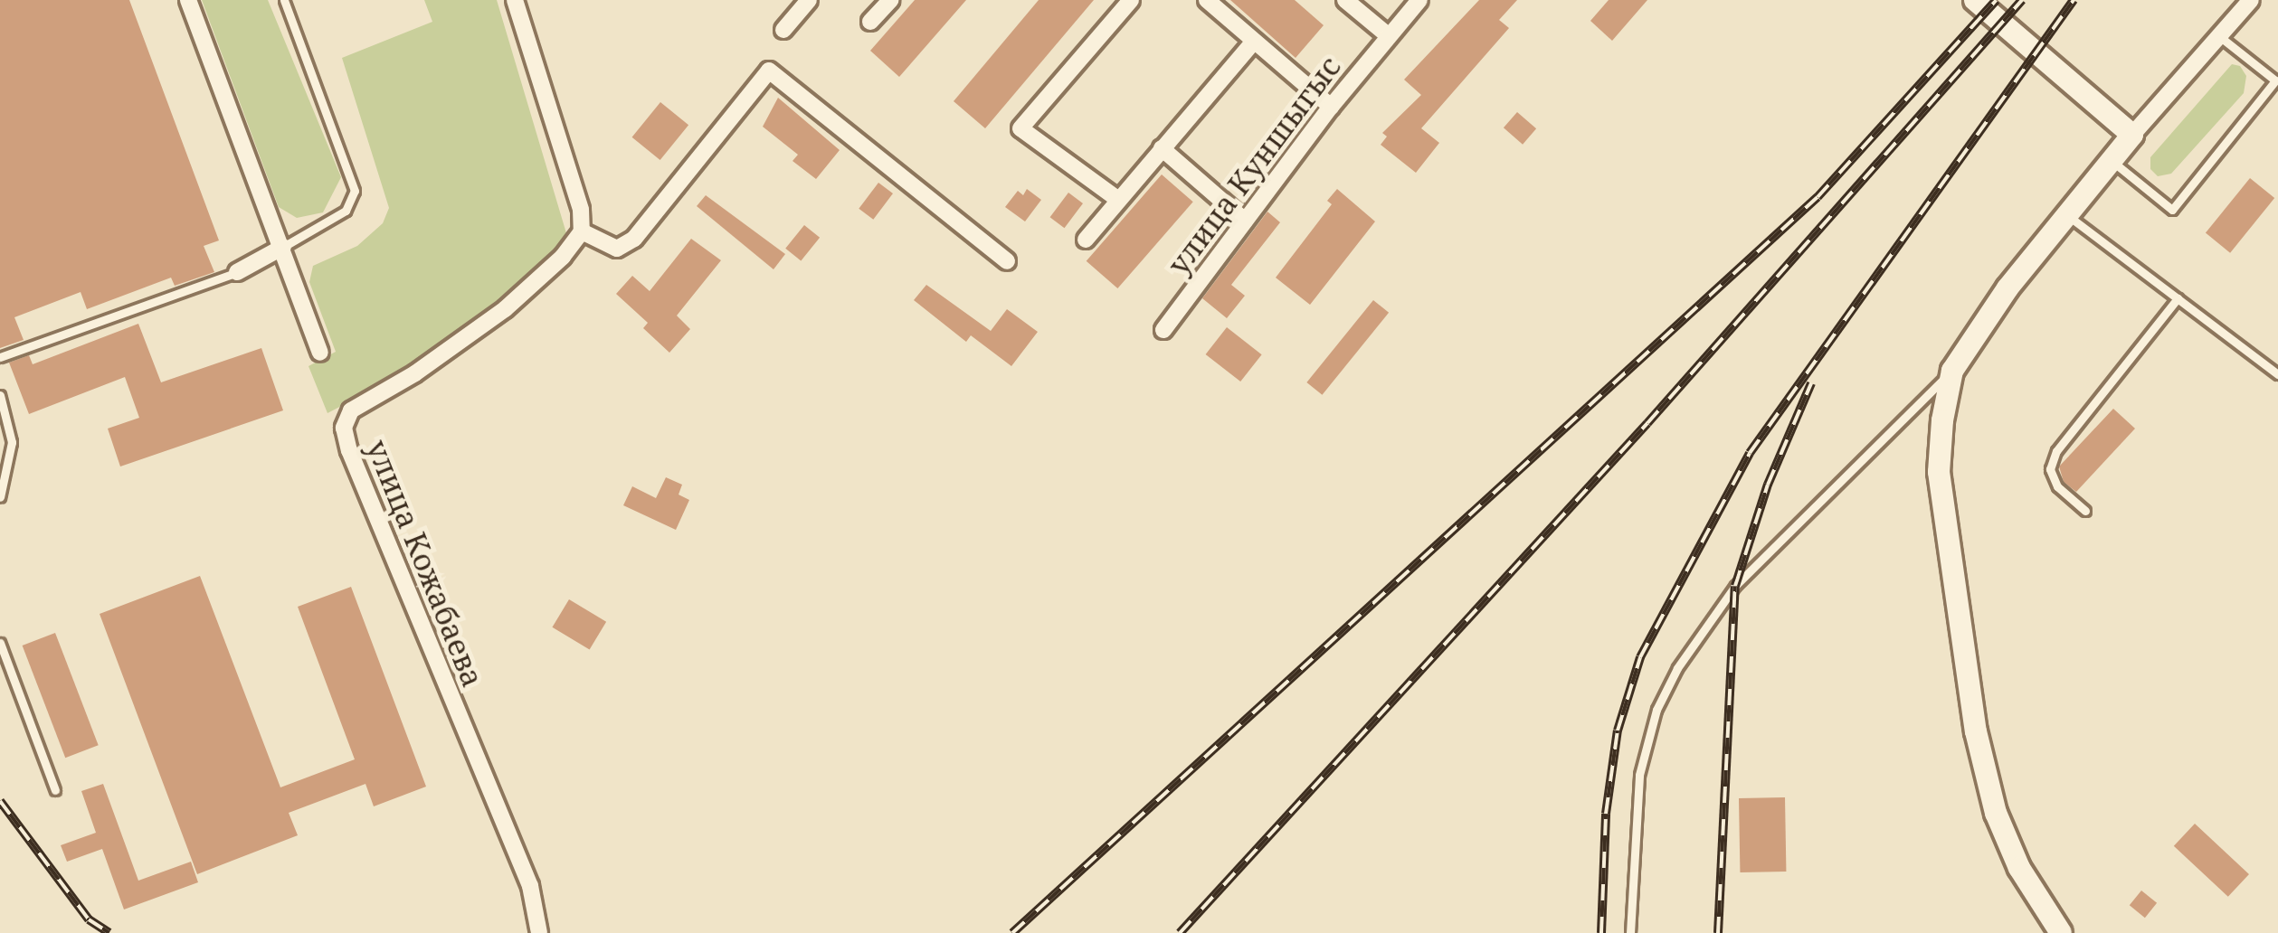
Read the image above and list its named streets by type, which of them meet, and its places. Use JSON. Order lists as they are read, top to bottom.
{
  "streets": {
    "street": ["улица Куншыгыс", "улица Кожабаева"]
  }
}
